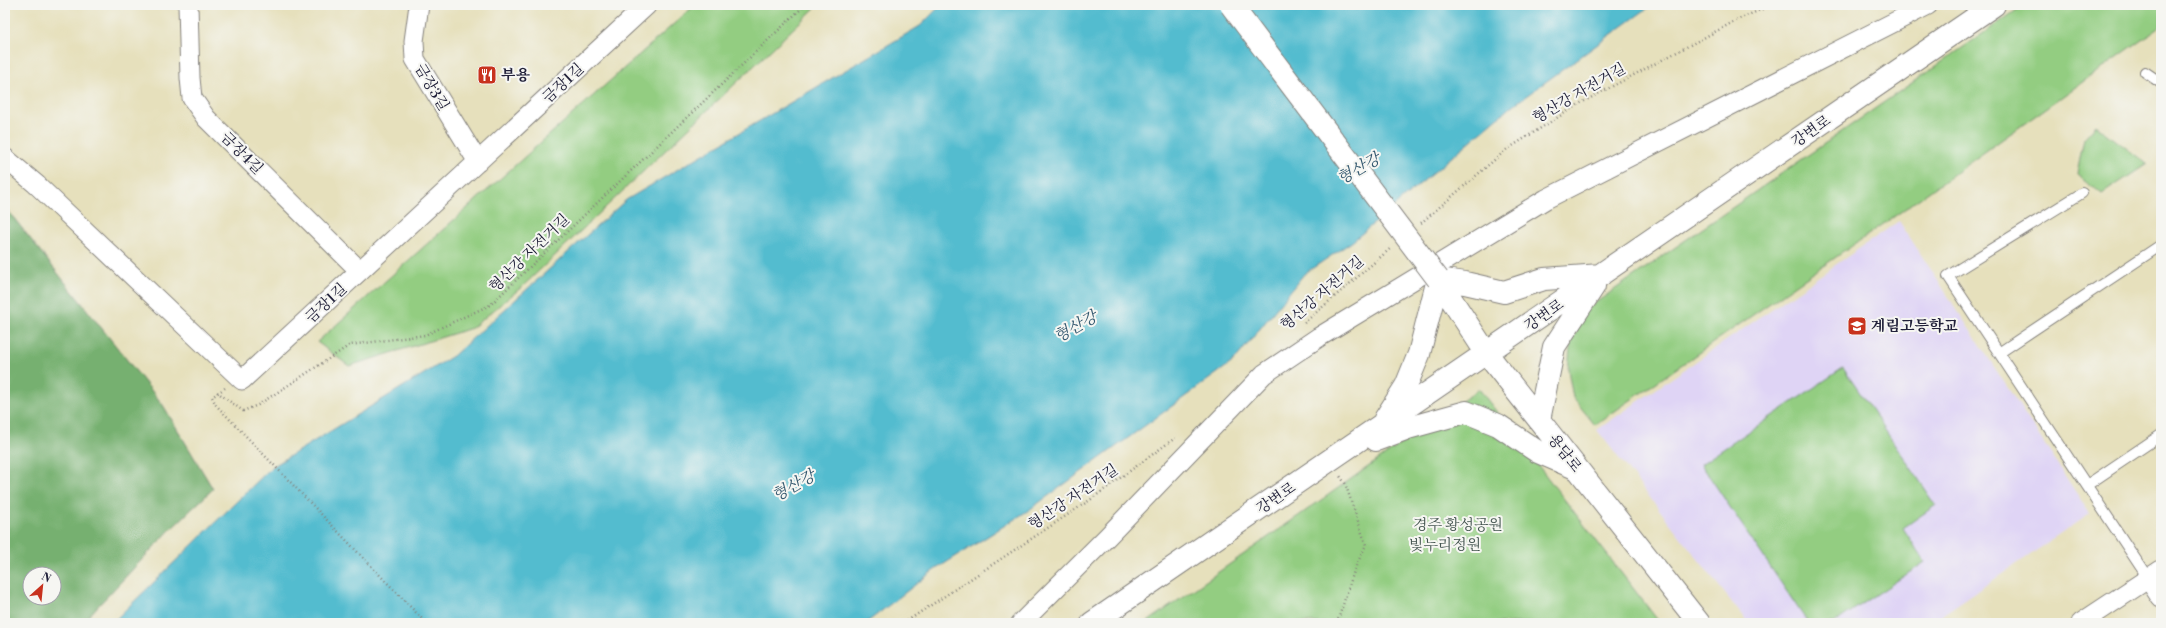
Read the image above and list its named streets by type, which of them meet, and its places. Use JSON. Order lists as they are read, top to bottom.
{
  "streets": {
    "main road": ["강변로", "용담로"],
    "street": ["금장1길", "금장3길", "금장4길"],
    "path": ["형산강 자전거길"]
  },
  "crossings": [
    ["금장1길", "금장3길"],
    ["금장1길", "금장4길"],
    ["강변로", "용담로"]
  ],
  "water": ["형산강"],
  "parks": ["경주 황성공원", "빛누리정원"],
  "places": {
    "restaurant": ["부용"],
    "school or university": ["계림고등학교"]
  },
  "north": "top right"
}
